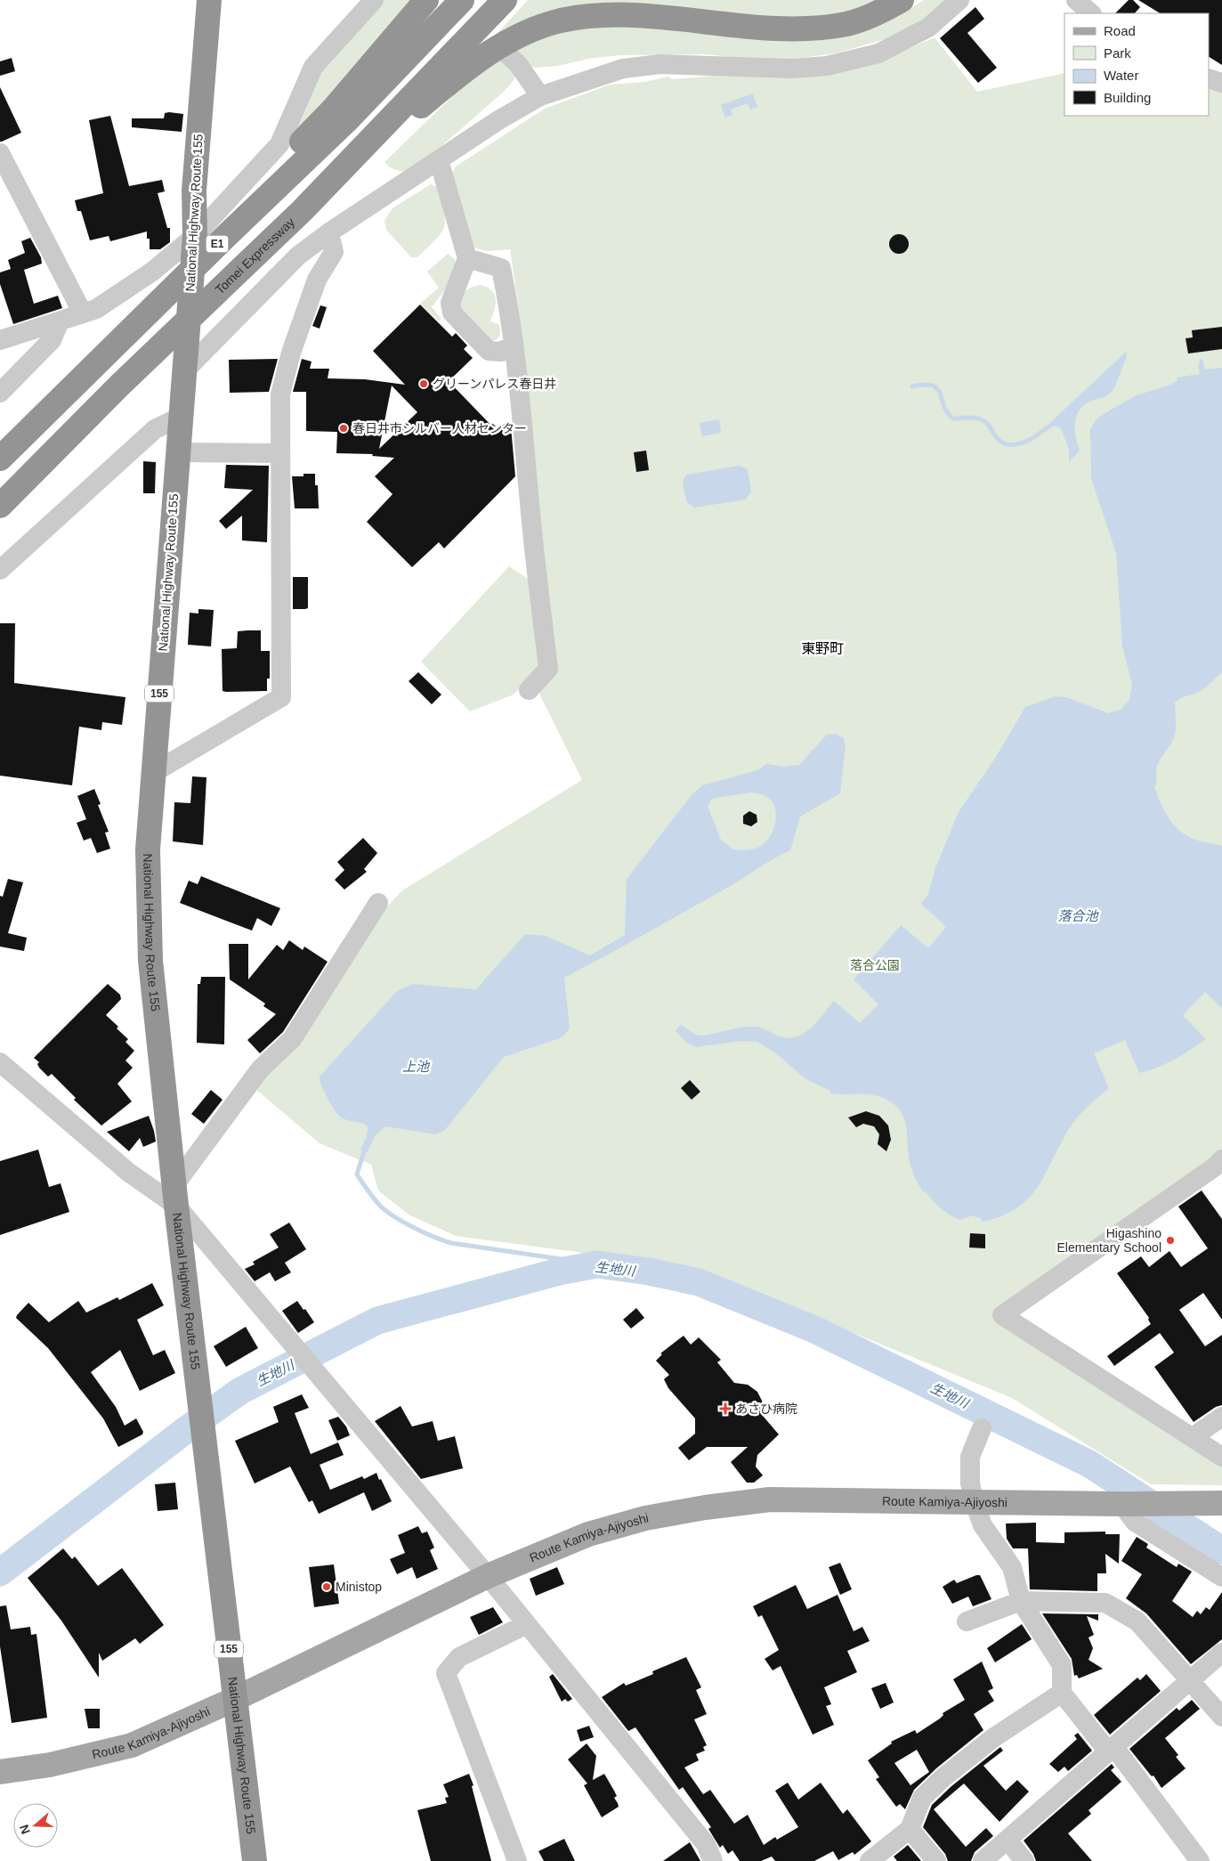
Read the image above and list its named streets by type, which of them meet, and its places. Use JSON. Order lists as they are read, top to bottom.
{
  "streets": {
    "highway": [
      "National Highway Route 155",
      "E1",
      "Tomei Expressway",
      "155"
    ],
    "main road": ["Route Kamiya-Ajiyoshi"]
  },
  "crossings": [
    ["National Highway Route 155", "Route Kamiya-Ajiyoshi"]
  ],
  "districts": ["東野町"],
  "water": ["落合池", "上池", "生地川"],
  "parks": ["落合公園"],
  "places": {
    "other": [
      "グリーンパレス春日井",
      "春日井市シルバー人材センター",
      "Higashino Elementary School",
      "Ministop"
    ],
    "health": ["あさひ病院"]
  },
  "legend": [
    "Road",
    "Park",
    "Water",
    "Building"
  ],
  "north": "left"
}
